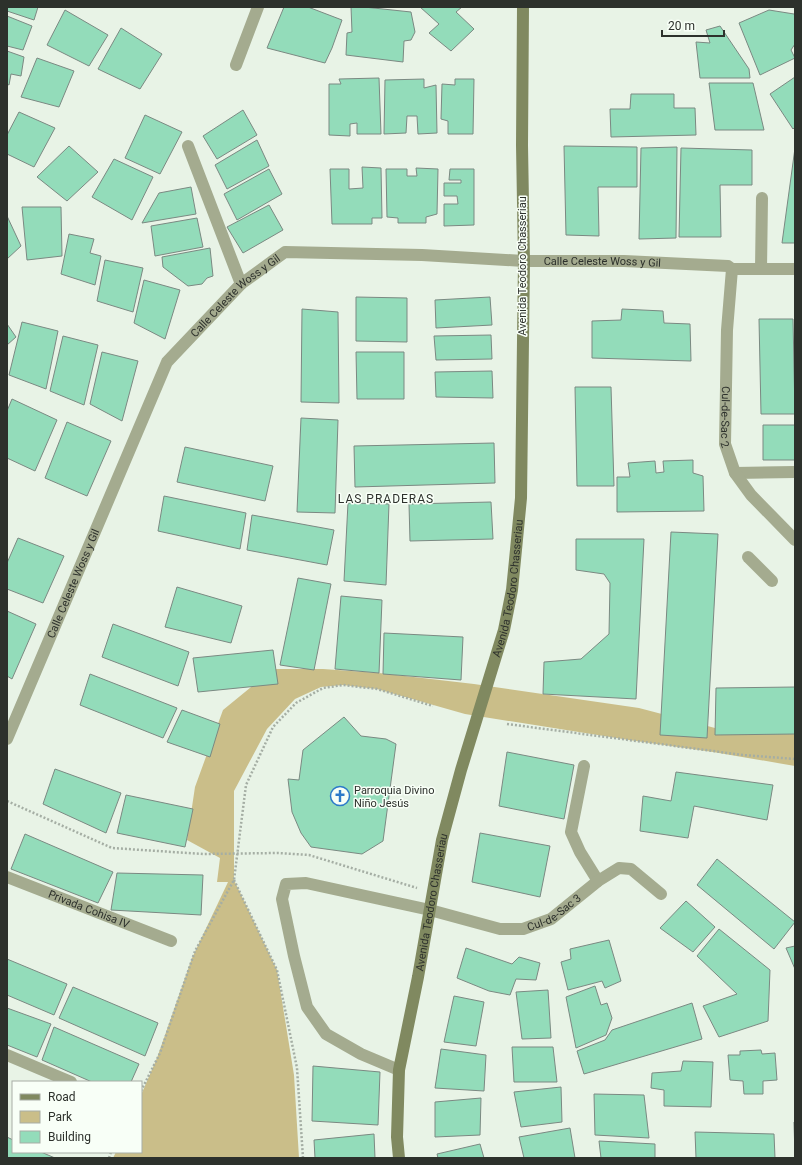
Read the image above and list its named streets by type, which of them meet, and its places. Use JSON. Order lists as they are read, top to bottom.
{
  "streets": {
    "street": [
      "Calle Celeste Woss y Gil",
      "Avenida Teodoro Chasseriau",
      "Cul-de-Sac 2",
      "Privada Cohisa IV",
      "Cul-de-Sac 3"
    ]
  },
  "crossings": [
    ["Calle Celeste Woss y Gil", "Avenida Teodoro Chasseriau"],
    ["Calle Celeste Woss y Gil", "Cul-de-Sac 2"],
    ["Avenida Teodoro Chasseriau", "Cul-de-Sac 3"]
  ],
  "districts": ["LAS PRADERAS"],
  "places": {
    "church": ["Parroquia Divino Niño Jesús"]
  },
  "legend": ["Road", "Park", "Building"],
  "scale_bar": "20 m"
}
